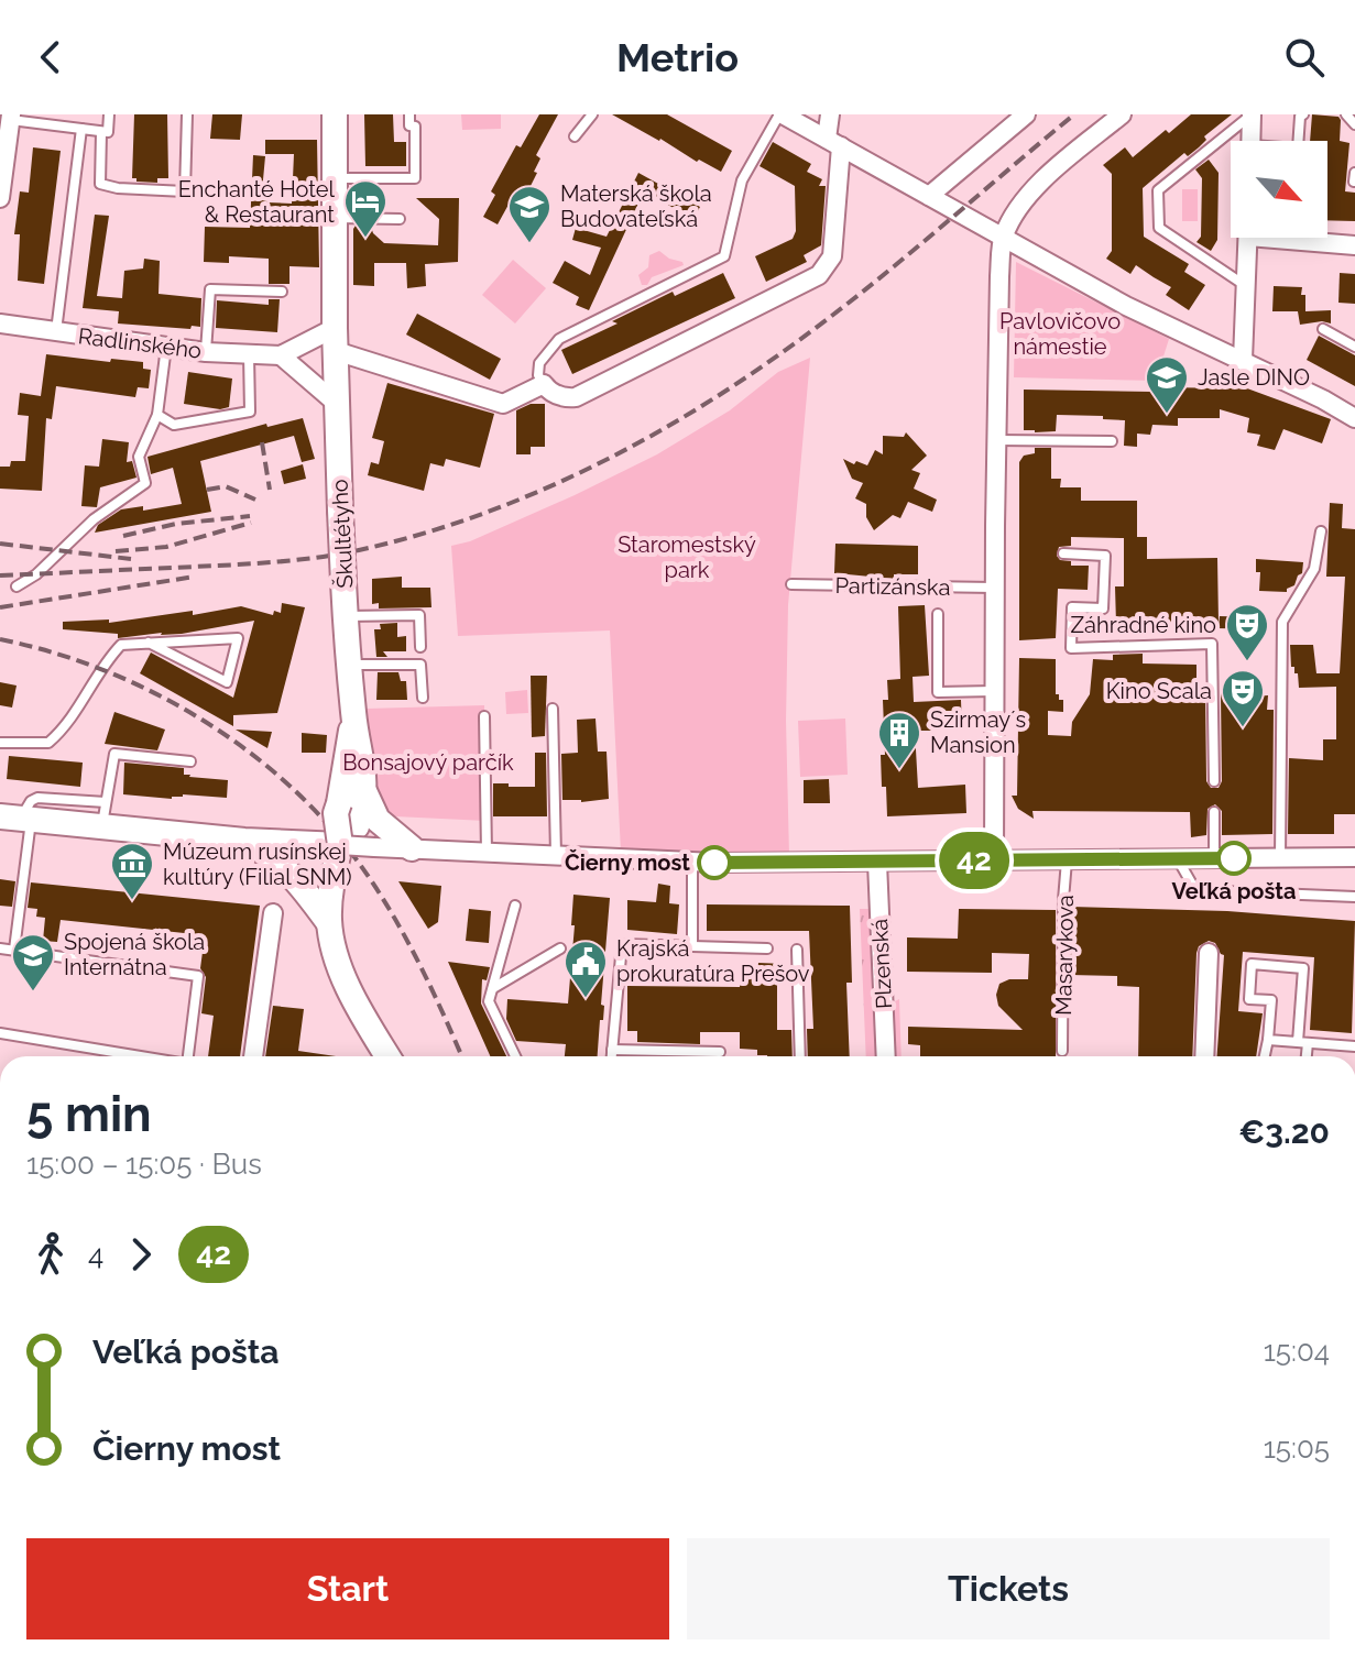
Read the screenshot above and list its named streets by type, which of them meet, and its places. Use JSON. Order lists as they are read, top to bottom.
{
  "streets": {
    "street": ["Radlinského", "Škultétyho", "Plzenská"],
    "lane": ["Partizánska", "Masarykova"]
  },
  "crossings": [
    ["Radlinského", "Škultétyho"]
  ],
  "parks": ["Pavlovičovo námestie", "Staromestský park", "Bonsajový parčík"],
  "places": {
    "hotel": ["Enchanté Hotel & Restaurant"],
    "school or university": ["Materská škola Budovateľská", "Jasle DINO", "Spojená škola Internátna"],
    "theatre": ["Záhradné kino", "Kino Scala"],
    "building": ["Szirmay´s Mansion"],
    "other": ["Veľká pošta", "Čierny most"],
    "museum": ["Múzeum rusínskej kultúry (Filial SNM)"],
    "public building": ["Krajská prokuratúra Prešov"]
  },
  "lines": ["bus line 42"],
  "north": "bottom right",
  "page": {
    "header": "Metrio",
    "on_map": "42",
    "heading": ["5 min", "15:00 – 15:05 · Bus", "€3.20"],
    "legs": ["4", "42"],
    "list": [
      {
        "name": "Veľká pošta",
        "value": "15:04"
      },
      {
        "name": "Čierny most",
        "value": "15:05"
      }
    ],
    "buttons": ["Start", "Tickets"]
  }
}
